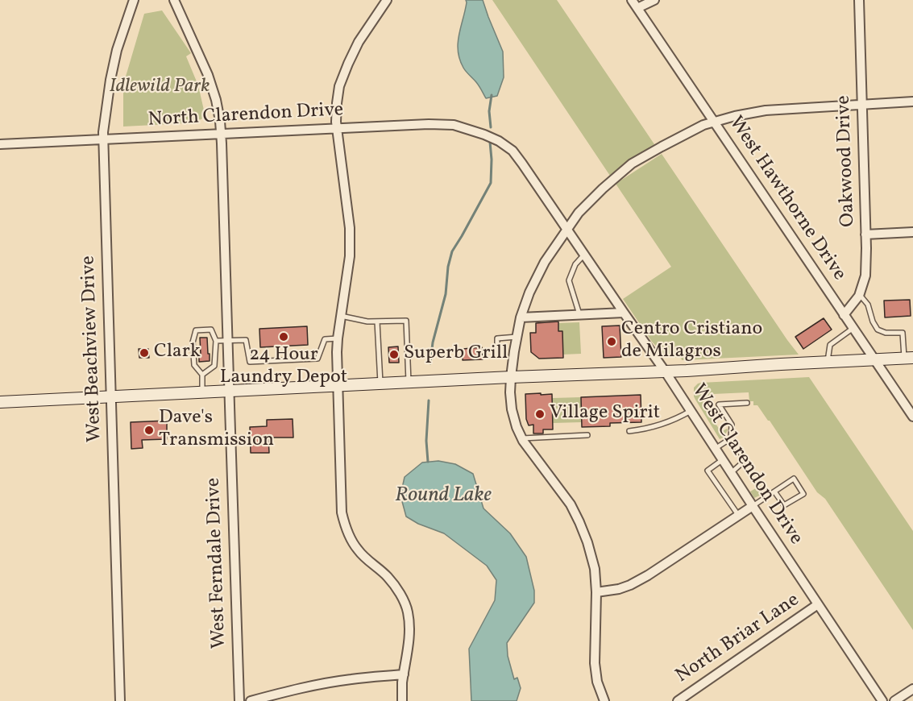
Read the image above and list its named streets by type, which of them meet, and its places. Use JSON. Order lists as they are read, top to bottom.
{
  "streets": {
    "street": [
      "North Clarendon Drive",
      "Oakwood Drive",
      "West Hawthorne Drive",
      "West Beachview Drive",
      "West Clarendon Drive",
      "West Ferndale Drive",
      "North Briar Lane"
    ]
  },
  "crossings": [
    ["North Clarendon Drive", "West Beachview Drive"],
    ["North Clarendon Drive", "West Clarendon Drive"],
    ["North Clarendon Drive", "West Ferndale Drive"],
    ["Oakwood Drive", "West Hawthorne Drive"],
    ["West Clarendon Drive", "North Briar Lane"]
  ],
  "water": ["Round Lake"],
  "parks": ["Idlewild Park"],
  "places": [
    "24 Hour Laundry Depot",
    "Centro Cristiano de Milagros",
    "Clark",
    "Superb Grill",
    "Village Spirit",
    "Dave's Transmission"
  ]
}
